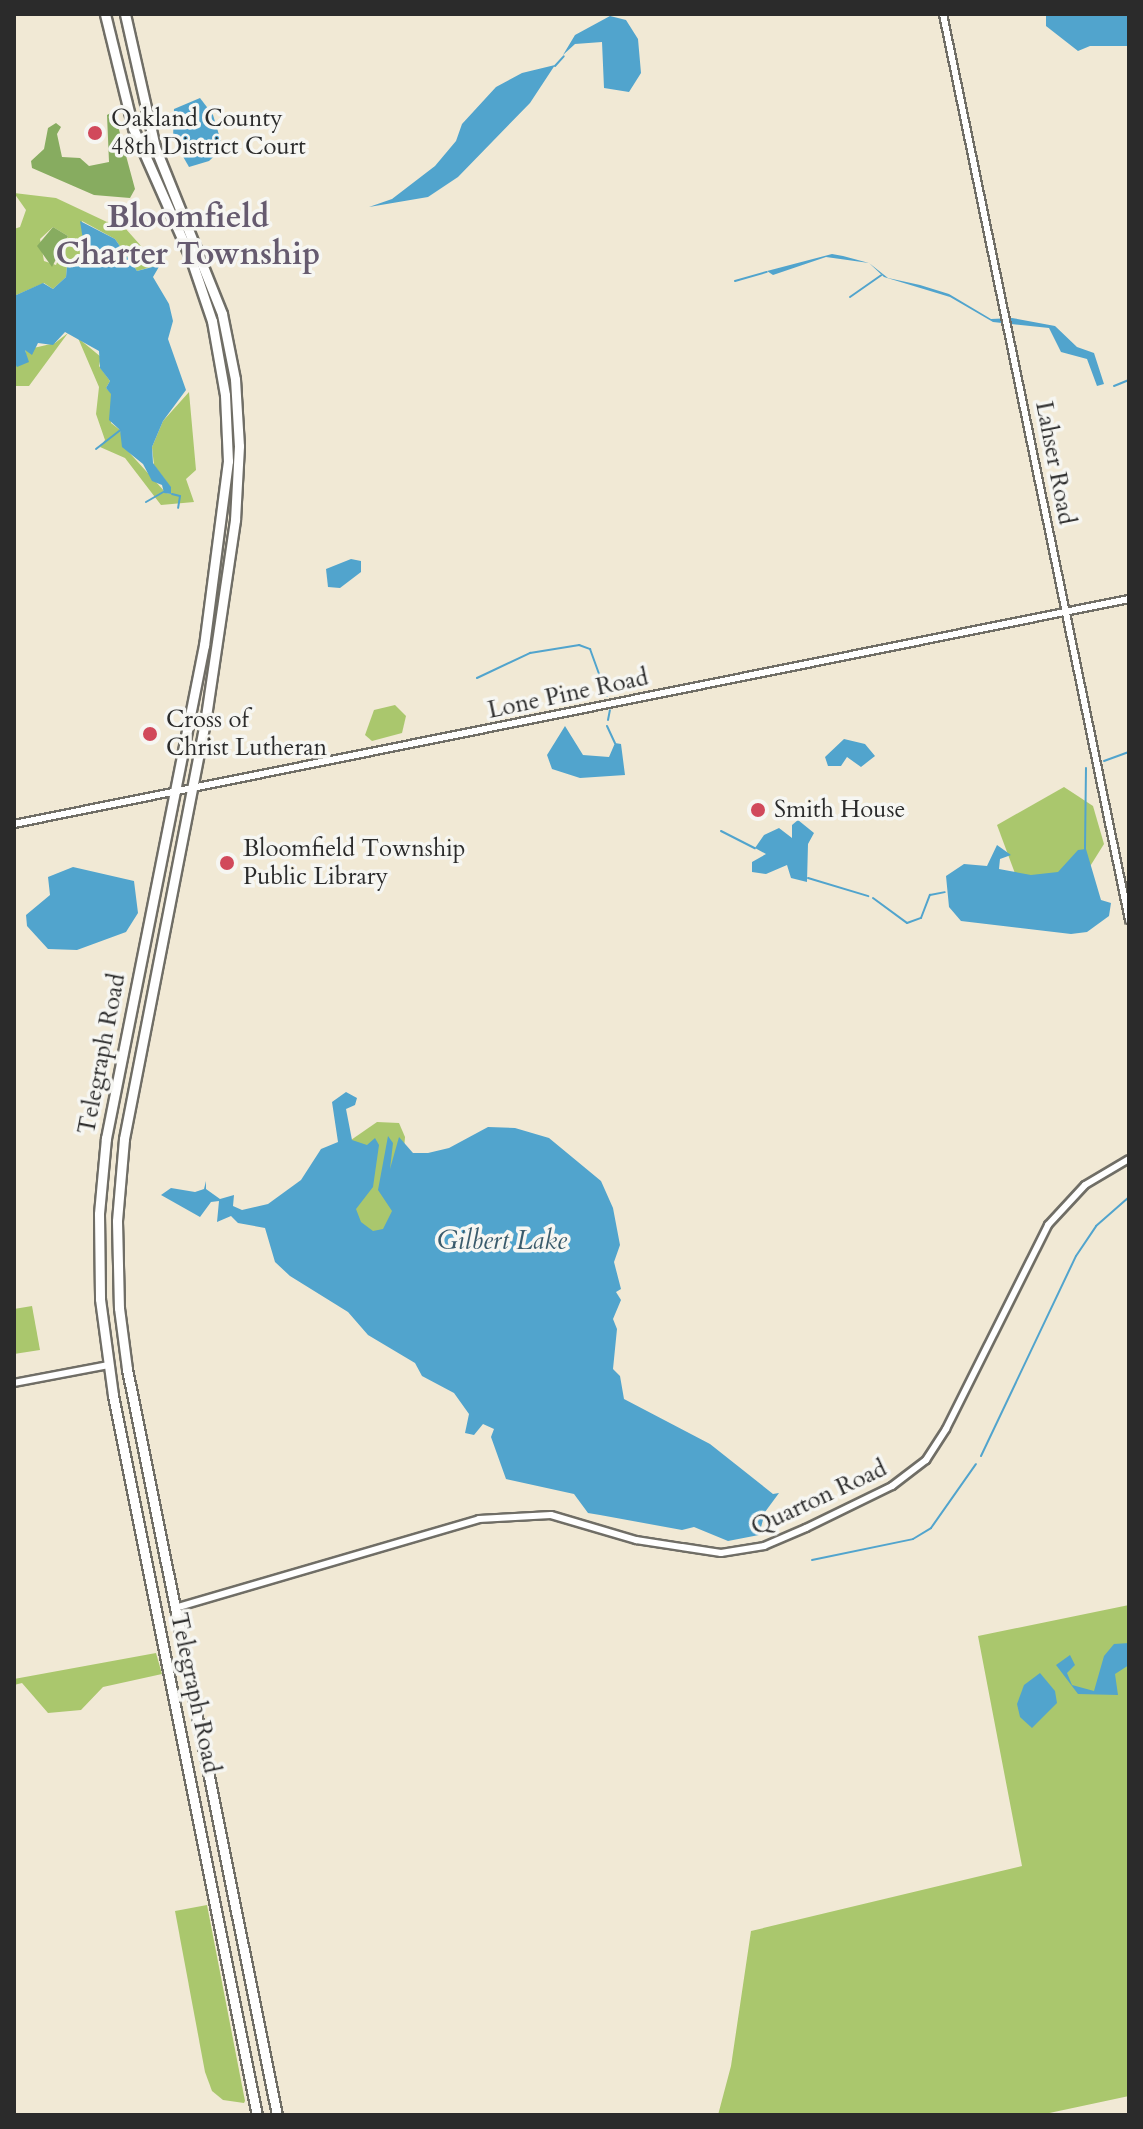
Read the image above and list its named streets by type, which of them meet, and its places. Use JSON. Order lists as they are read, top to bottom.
{
  "streets": {
    "highway": ["Telegraph Road"],
    "street": ["Lahser Road", "Lone Pine Road", "Quarton Road"]
  },
  "crossings": [
    ["Lahser Road", "Lone Pine Road"],
    ["Lone Pine Road", "Telegraph Road"],
    ["Telegraph Road", "Quarton Road"]
  ],
  "districts": ["Bloomfield Charter Township"],
  "water": ["Gilbert Lake"],
  "places": [
    "Oakland County 48th District Court",
    "Cross of Christ Lutheran",
    "Smith House",
    "Bloomfield Township Public Library"
  ]
}
